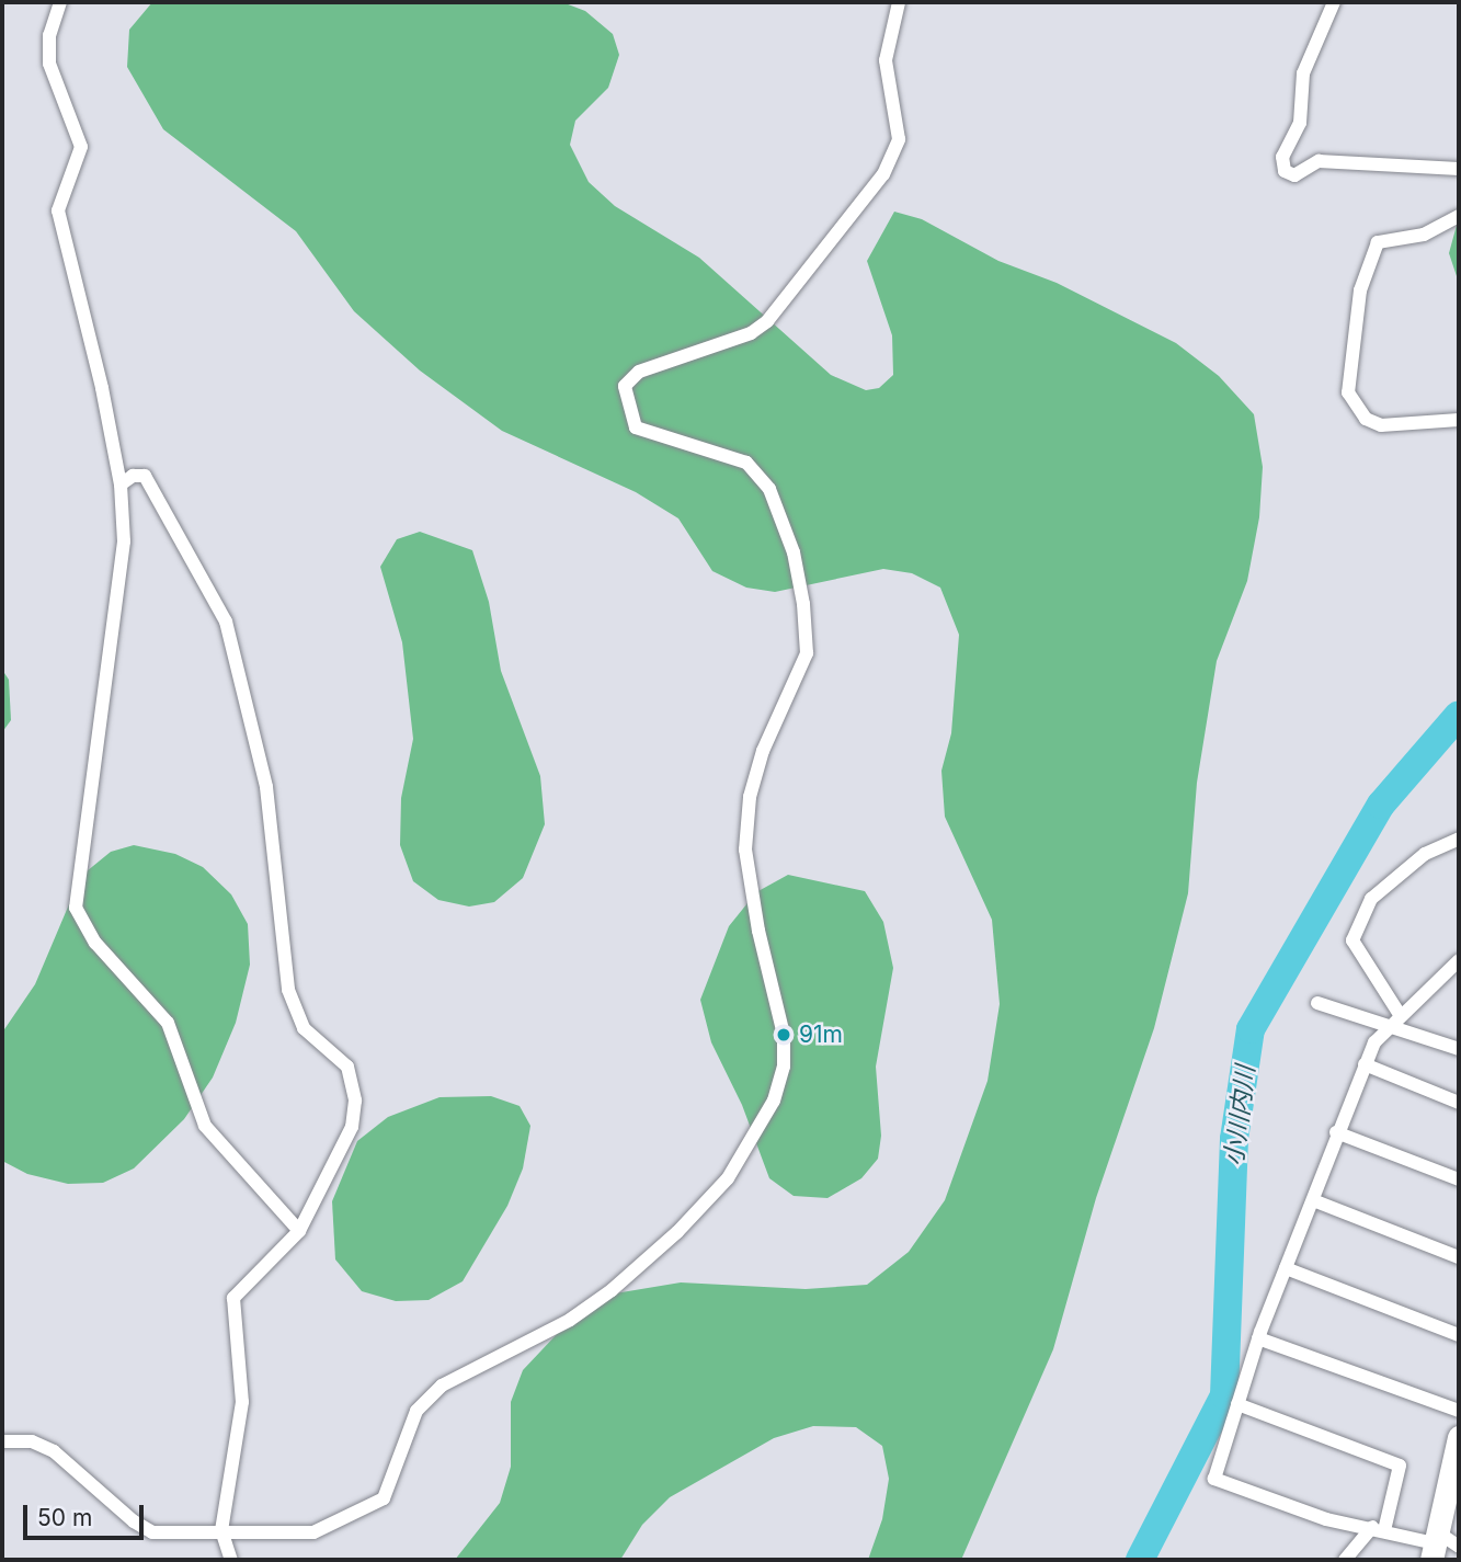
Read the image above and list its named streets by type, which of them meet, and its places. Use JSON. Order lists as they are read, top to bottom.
{
  "water": ["小川内川"],
  "places": ["91m"],
  "scale_bar": "50 m"
}
